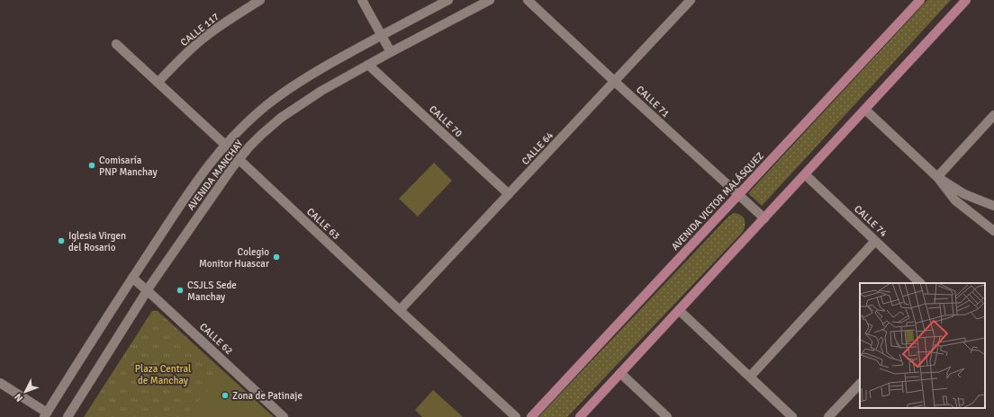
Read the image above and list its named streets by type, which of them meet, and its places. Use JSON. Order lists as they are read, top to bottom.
{
  "streets": {
    "main road": ["AVENIDA VICTOR MALÁSQUEZ"],
    "street": [
      "CALLE 117",
      "CALLE 71",
      "CALLE 70",
      "CALLE 64",
      "AVENIDA MANCHAY",
      "CALLE 74",
      "CALLE 63",
      "CALLE 62"
    ]
  },
  "crossings": [
    ["CALLE 117", "CALLE 63"],
    ["CALLE 71", "CALLE 64"],
    ["CALLE 71", "AVENIDA VICTOR MALÁSQUEZ"],
    ["CALLE 70", "CALLE 64"],
    ["CALLE 70", "AVENIDA MANCHAY"],
    ["CALLE 64", "CALLE 63"],
    ["AVENIDA MANCHAY", "CALLE 63"],
    ["AVENIDA MANCHAY", "CALLE 62"]
  ],
  "parks": ["Plaza Central de Manchay"],
  "places": [
    "Comisaría PNP Manchay",
    "Iglesia Virgen del Rosario",
    "Colegio Monitor Huascar",
    "CSJLS Sede Manchay",
    "Zona de Patinaje"
  ],
  "north": "bottom left"
}
